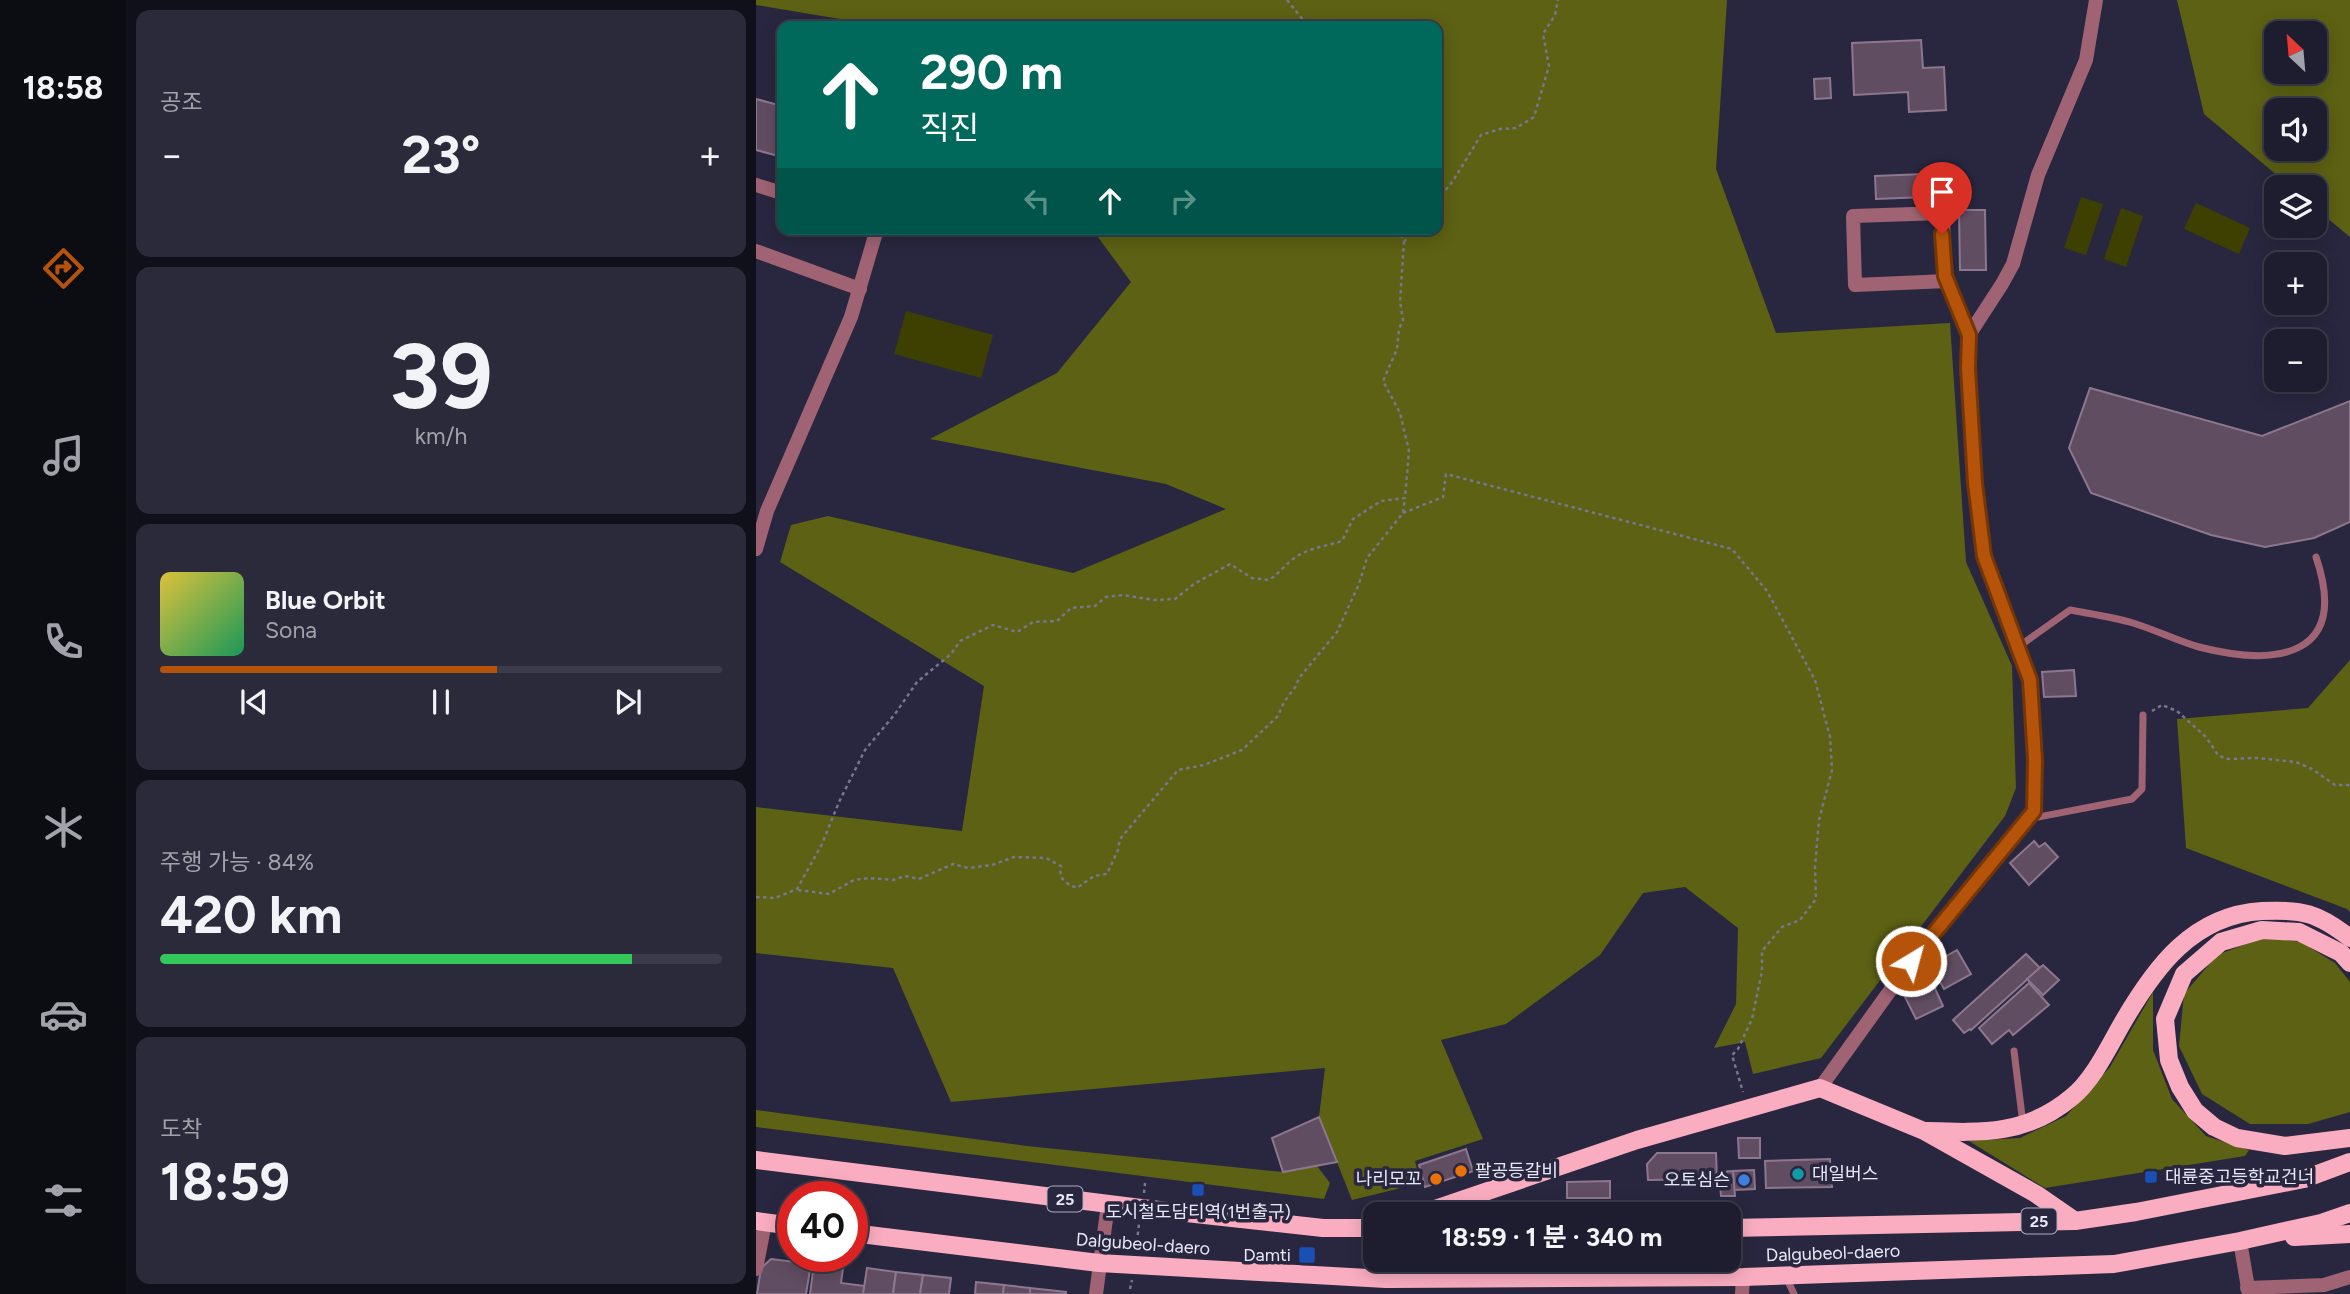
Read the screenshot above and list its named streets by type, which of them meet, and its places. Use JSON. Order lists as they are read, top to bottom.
{
  "streets": {
    "main road": ["25", "Dalgubeol-daero"]
  },
  "places": {
    "other": [
      "팔공등갈비",
      "대일버스",
      "나리모꼬",
      "오토심슨"
    ],
    "transit": ["대륜중고등학교건너", "도시철도담티역(1번출구)", "Damti"]
  },
  "north": "top left",
  "page": {
    "tabs": "18:58",
    "tile": [
      "공조",
      ["39", "km/h"],
      ["주행 가능 · 84%", "420 km"],
      ["도착", "18:59"]
    ],
    "map_buttons": ["+", "−"],
    "turn": ["290 m", "직진"],
    "heat": ["−", "23°", "+"],
    "song": ["Blue Orbit", "Sona"],
    "limit": "40",
    "trip": "18:59 · 1 분 · 340 m"
  }
}
